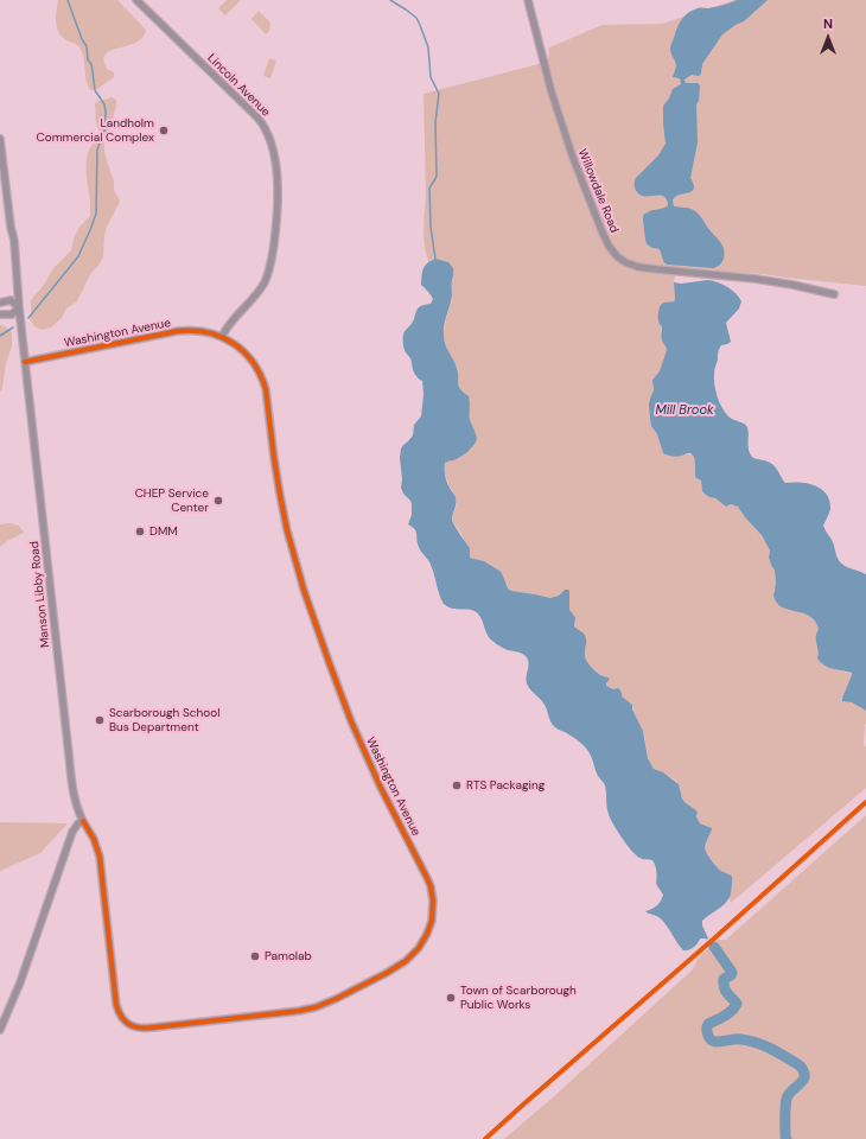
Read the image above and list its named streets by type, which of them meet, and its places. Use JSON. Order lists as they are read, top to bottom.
{
  "streets": {
    "street": [
      "Lincoln Avenue",
      "Willowdale Road",
      "Washington Avenue",
      "Manson Libby Road"
    ]
  },
  "crossings": [
    ["Lincoln Avenue", "Washington Avenue"],
    ["Washington Avenue", "Manson Libby Road"]
  ],
  "water": ["Mill Brook"],
  "places": [
    "Landholm Commercial Complex",
    "CHEP Service Center",
    "DMM",
    "Scarborough School Bus Department",
    "RTS Packaging",
    "Pamolab",
    "Town of Scarborough Public Works"
  ],
  "north": "top"
}
